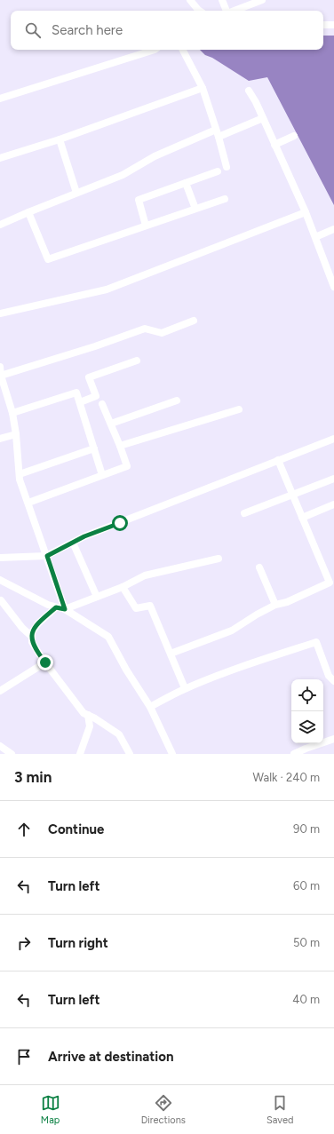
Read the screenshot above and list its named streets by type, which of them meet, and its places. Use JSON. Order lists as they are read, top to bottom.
{
  "page": {
    "search": "Search here",
    "heading": ["3 min", "Walk · 240 m"],
    "list": [
      ["Continue", "90 m"],
      ["Turn left", "60 m"],
      ["Turn right", "50 m"],
      ["Turn left", "40 m"],
      "Arrive at destination"
    ],
    "nav": ["Map", "Directions", "Saved"]
  }
}
